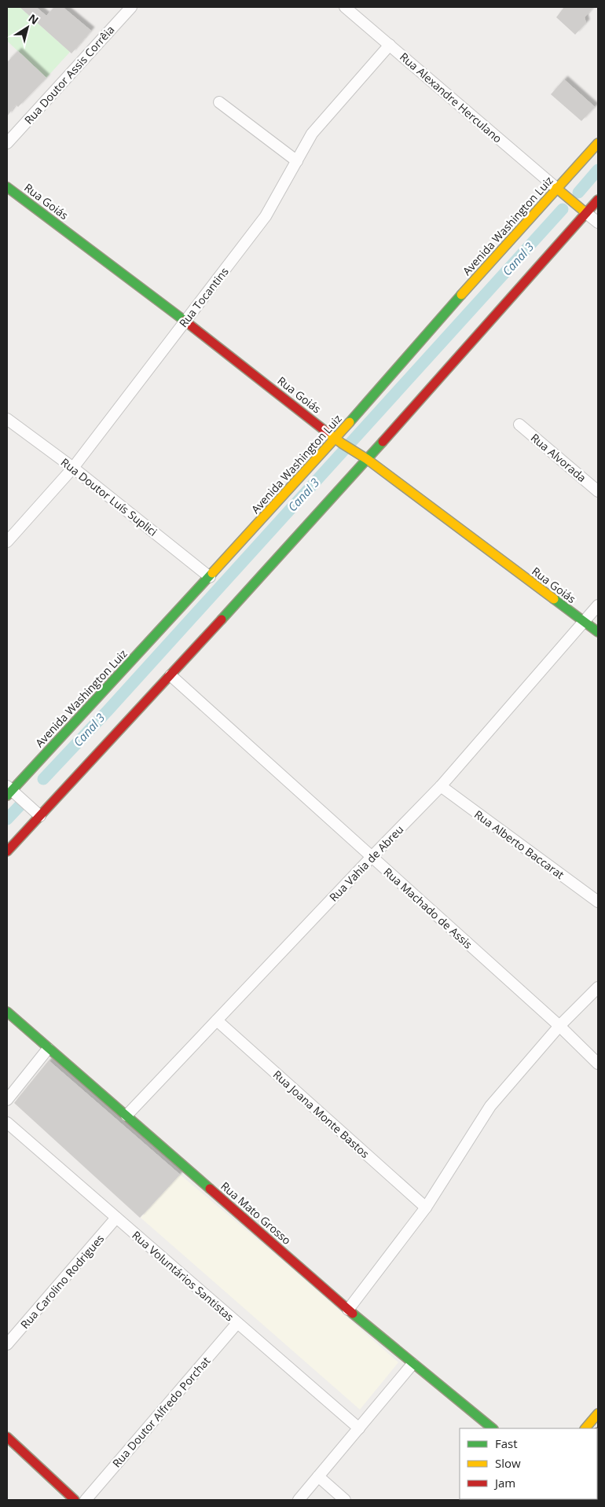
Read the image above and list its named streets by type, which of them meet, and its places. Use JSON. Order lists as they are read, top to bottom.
{
  "streets": {
    "main road": ["Rua Goiás", "Avenida Washington Luiz", "Rua Mato Grosso"],
    "street": [
      "Rua Doutor Assis Corrêia",
      "Rua Alexandre Herculano",
      "Rua Tocantins",
      "Rua Alvorada",
      "Rua Doutor Luís Suplici",
      "Rua Alberto Baccarat",
      "Rua Vahia de Abreu",
      "Rua Machado de Assis",
      "Rua Joana Monte Bastos",
      "Rua Voluntários Santistas",
      "Rua Carolino Rodrigues",
      "Rua Doutor Alfredo Porchat"
    ]
  },
  "crossings": [
    ["Rua Alexandre Herculano", "Avenida Washington Luiz"],
    ["Rua Alexandre Herculano", "Rua Tocantins"],
    ["Rua Goiás", "Avenida Washington Luiz"],
    ["Rua Goiás", "Rua Tocantins"],
    ["Rua Goiás", "Rua Vahia de Abreu"],
    ["Avenida Washington Luiz", "Rua Doutor Luís Suplici"],
    ["Rua Tocantins", "Rua Doutor Luís Suplici"],
    ["Rua Alberto Baccarat", "Rua Vahia de Abreu"],
    ["Rua Vahia de Abreu", "Rua Machado de Assis"],
    ["Rua Vahia de Abreu", "Rua Joana Monte Bastos"],
    ["Rua Vahia de Abreu", "Rua Mato Grosso"],
    ["Rua Voluntários Santistas", "Rua Carolino Rodrigues"],
    ["Rua Voluntários Santistas", "Rua Doutor Alfredo Porchat"]
  ],
  "water": ["Canal 3"],
  "legend": ["Fast", "Slow", "Jam"],
  "north": "top right"
}
